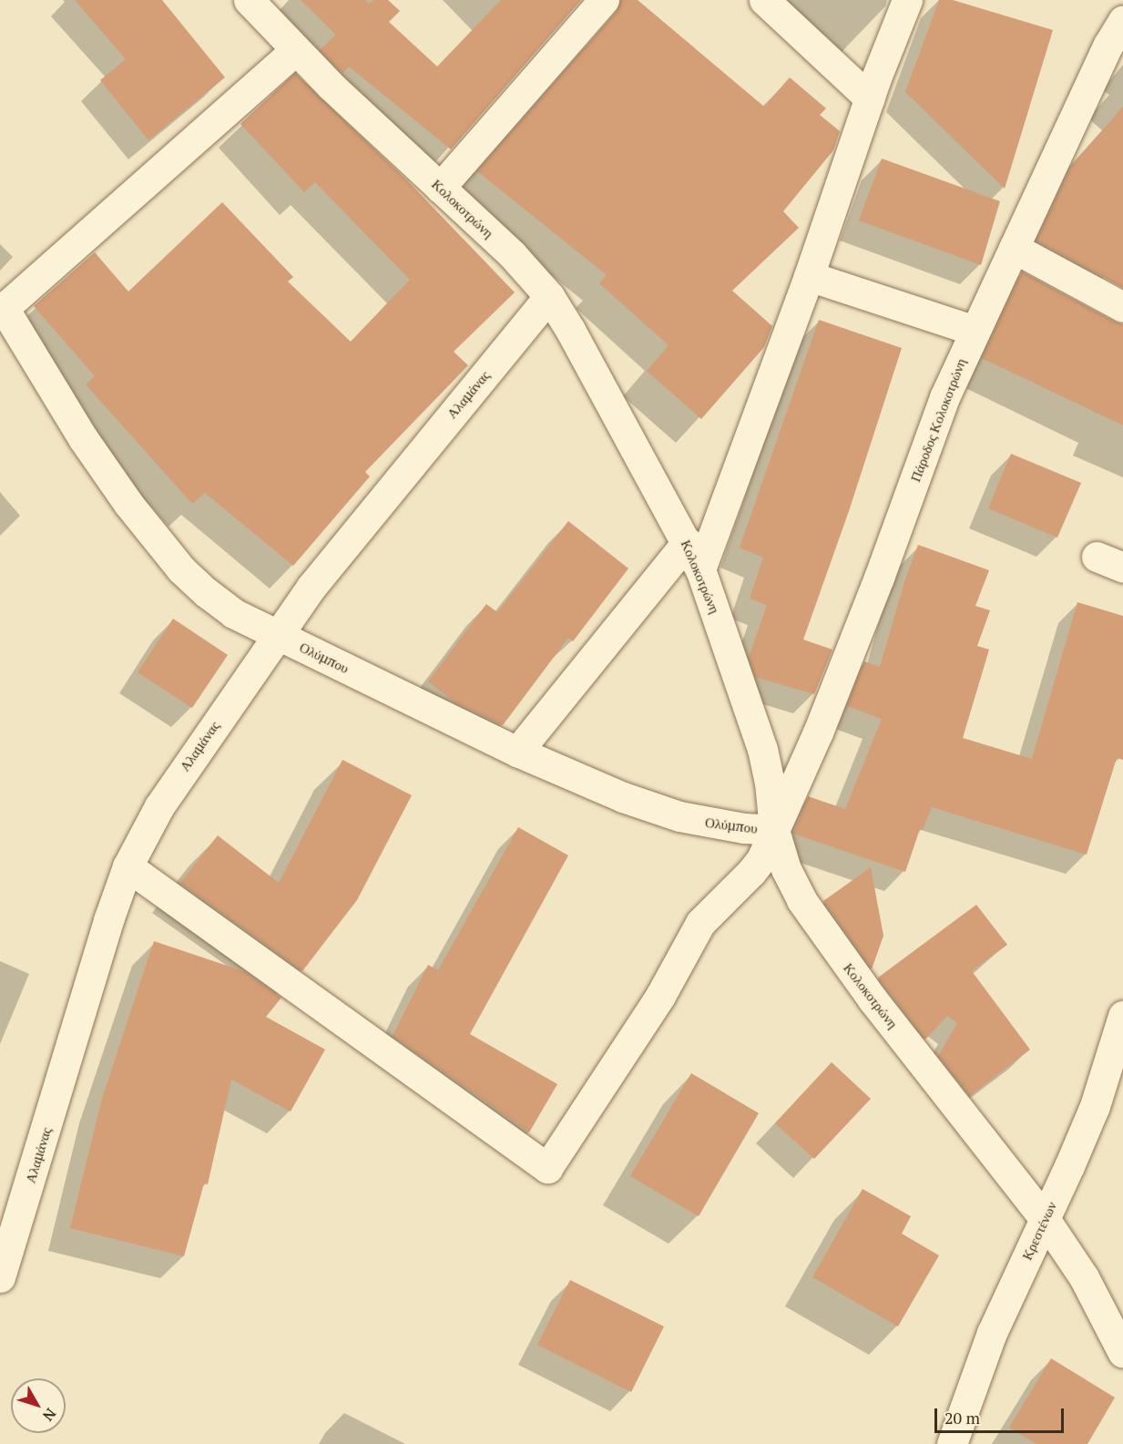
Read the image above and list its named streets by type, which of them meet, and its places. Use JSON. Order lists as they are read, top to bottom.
{
  "streets": {
    "street": [
      "Κολοκοτρώνη",
      "Αλαμάνας",
      "Πάροδος Κολοκοτρώνη",
      "Ολύμπου",
      "Κρεστένων"
    ]
  },
  "crossings": [
    ["Κολοκοτρώνη", "Αλαμάνας"],
    ["Κολοκοτρώνη", "Πάροδος Κολοκοτρώνη"],
    ["Κολοκοτρώνη", "Ολύμπου"],
    ["Κολοκοτρώνη", "Κρεστένων"],
    ["Αλαμάνας", "Πάροδος Κολοκοτρώνη"],
    ["Αλαμάνας", "Ολύμπου"],
    ["Πάροδος Κολοκοτρώνη", "Ολύμπου"]
  ],
  "scale_bar": "20 m",
  "north": "bottom right"
}
